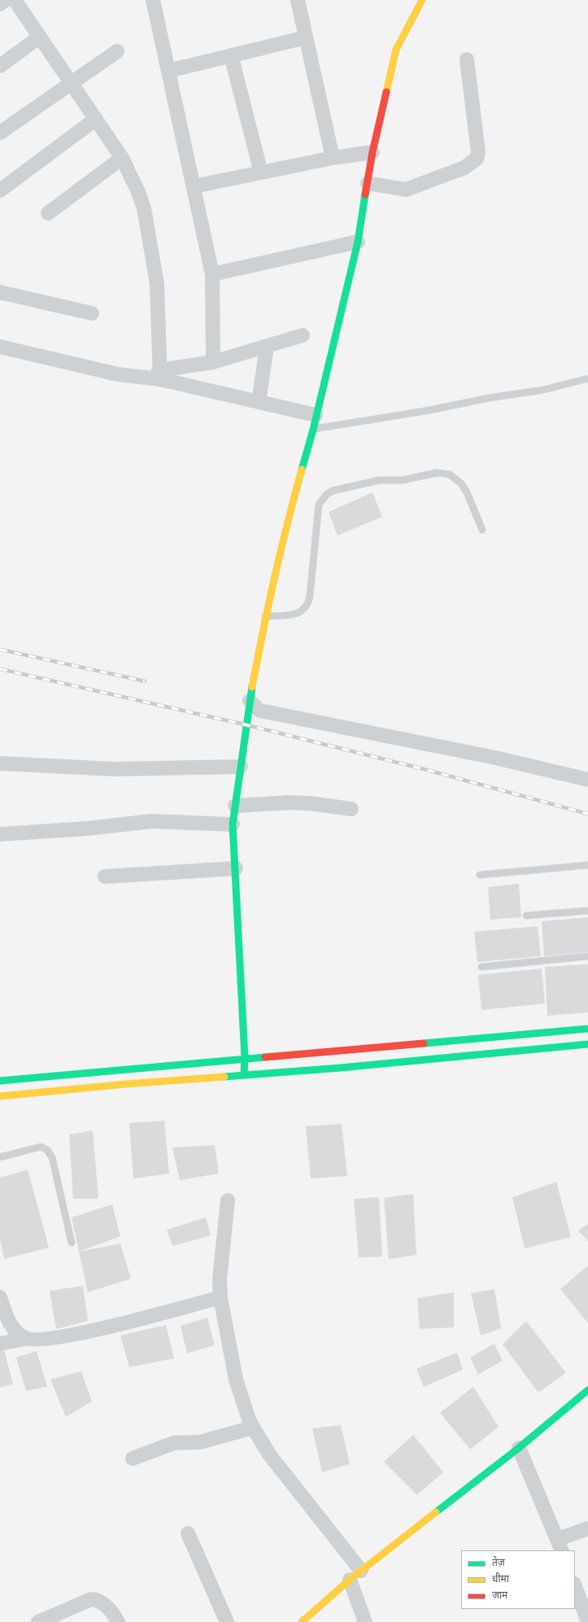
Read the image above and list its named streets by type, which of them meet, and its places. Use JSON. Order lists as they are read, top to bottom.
{
  "legend": ["तेज़", "धीमा", "जाम"]
}
